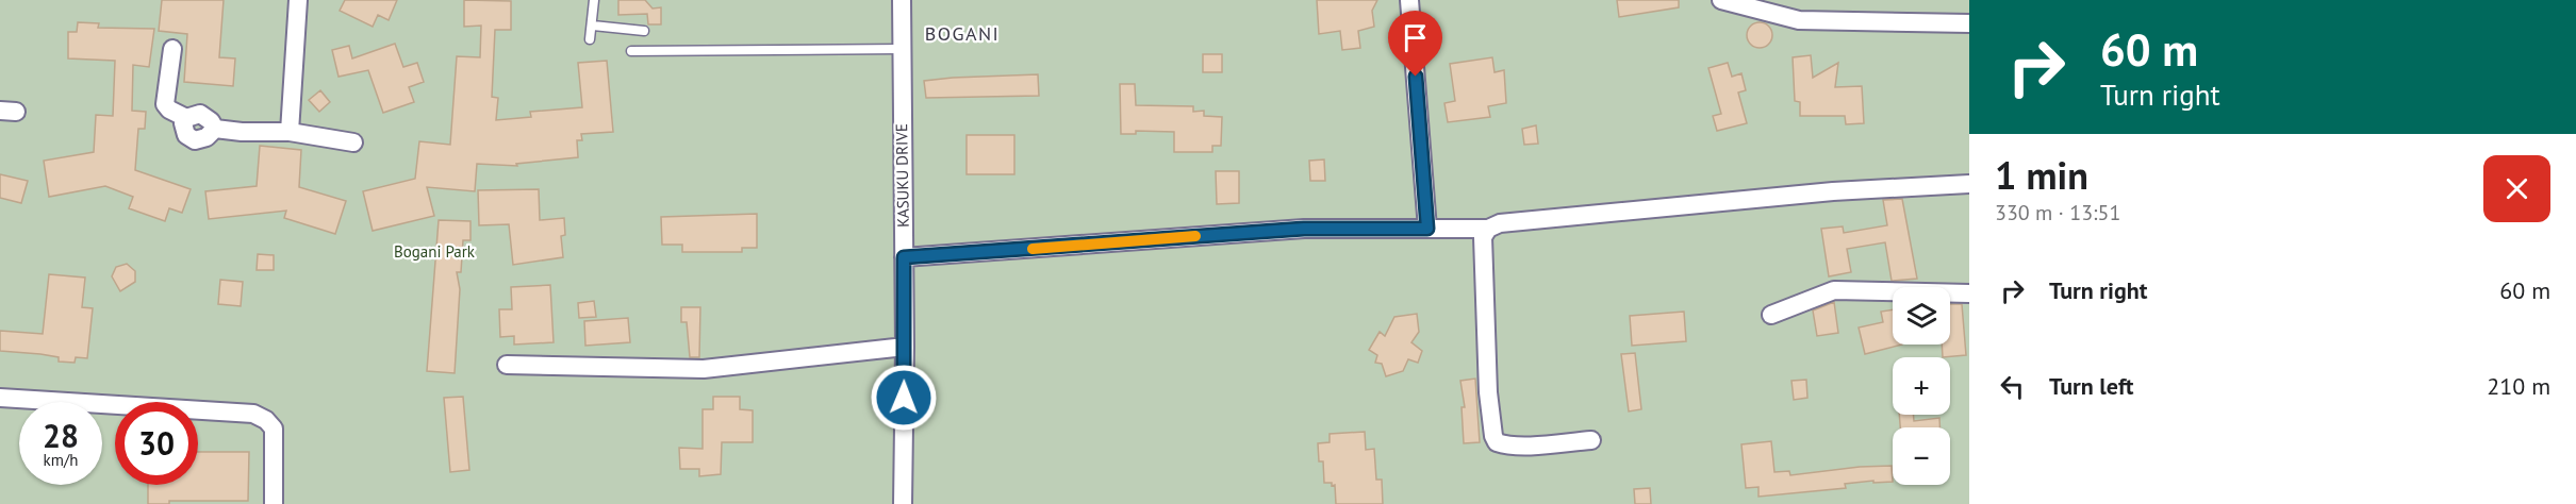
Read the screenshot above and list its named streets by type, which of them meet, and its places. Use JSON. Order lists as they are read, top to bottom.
{
  "streets": {
    "street": ["KASUKU DRIVE"]
  },
  "districts": ["BOGANI"],
  "parks": ["Bogani Park"],
  "page": {
    "turn": ["60 m", "Turn right"],
    "heading": ["1 min", "330 m · 13:51"],
    "list": [
      {
        "name": "Turn right",
        "value": "60 m"
      },
      {
        "name": "Turn left",
        "value": "210 m"
      }
    ],
    "map_buttons": ["+", "−"],
    "speed": "28 km/h",
    "limit": "30"
  }
}
